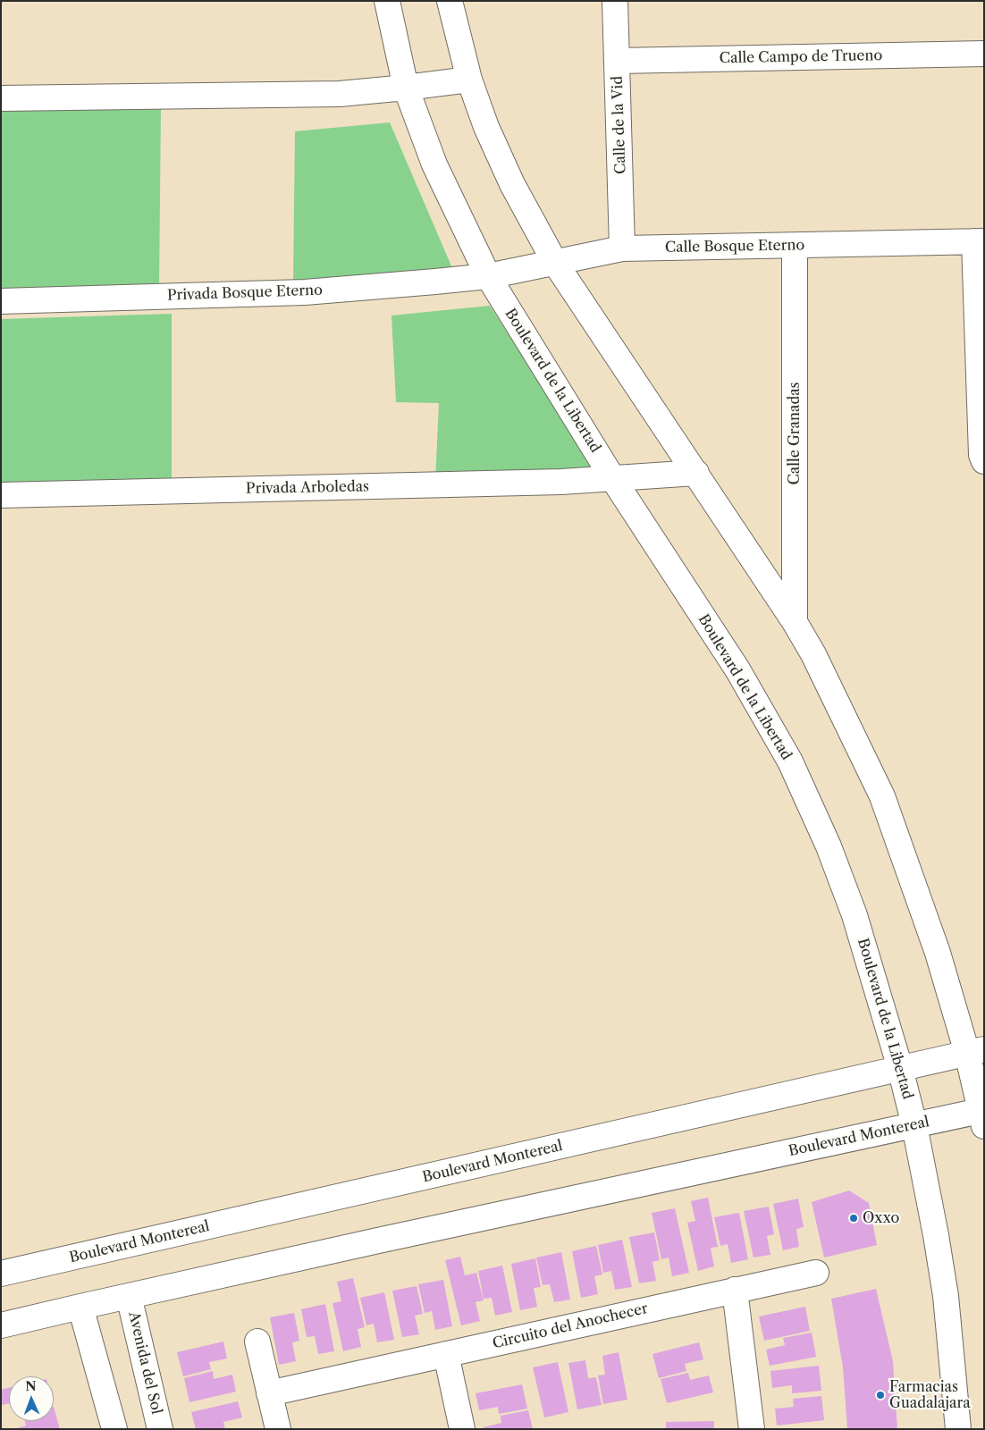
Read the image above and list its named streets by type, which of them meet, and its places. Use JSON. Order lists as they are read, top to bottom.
{
  "streets": {
    "street": [
      "Calle Campo de Trueno",
      "Calle de la Vid",
      "Calle Bosque Eterno",
      "Privada Bosque Eterno",
      "Boulevard de la Libertad",
      "Calle Granadas",
      "Privada Arboledas",
      "Boulevard Montereal",
      "Circuito del Anochecer",
      "Avenida del Sol"
    ]
  },
  "crossings": [
    ["Calle Campo de Trueno", "Calle de la Vid"],
    ["Calle de la Vid", "Calle Bosque Eterno"],
    ["Calle Bosque Eterno", "Privada Bosque Eterno"],
    ["Calle Bosque Eterno", "Boulevard de la Libertad"],
    ["Calle Bosque Eterno", "Calle Granadas"],
    ["Privada Bosque Eterno", "Boulevard de la Libertad"],
    ["Boulevard de la Libertad", "Privada Arboledas"],
    ["Boulevard de la Libertad", "Boulevard Montereal"],
    ["Boulevard Montereal", "Avenida del Sol"]
  ],
  "places": ["Oxxo", "Farmacias Guadalajara"],
  "north": "top"
}
